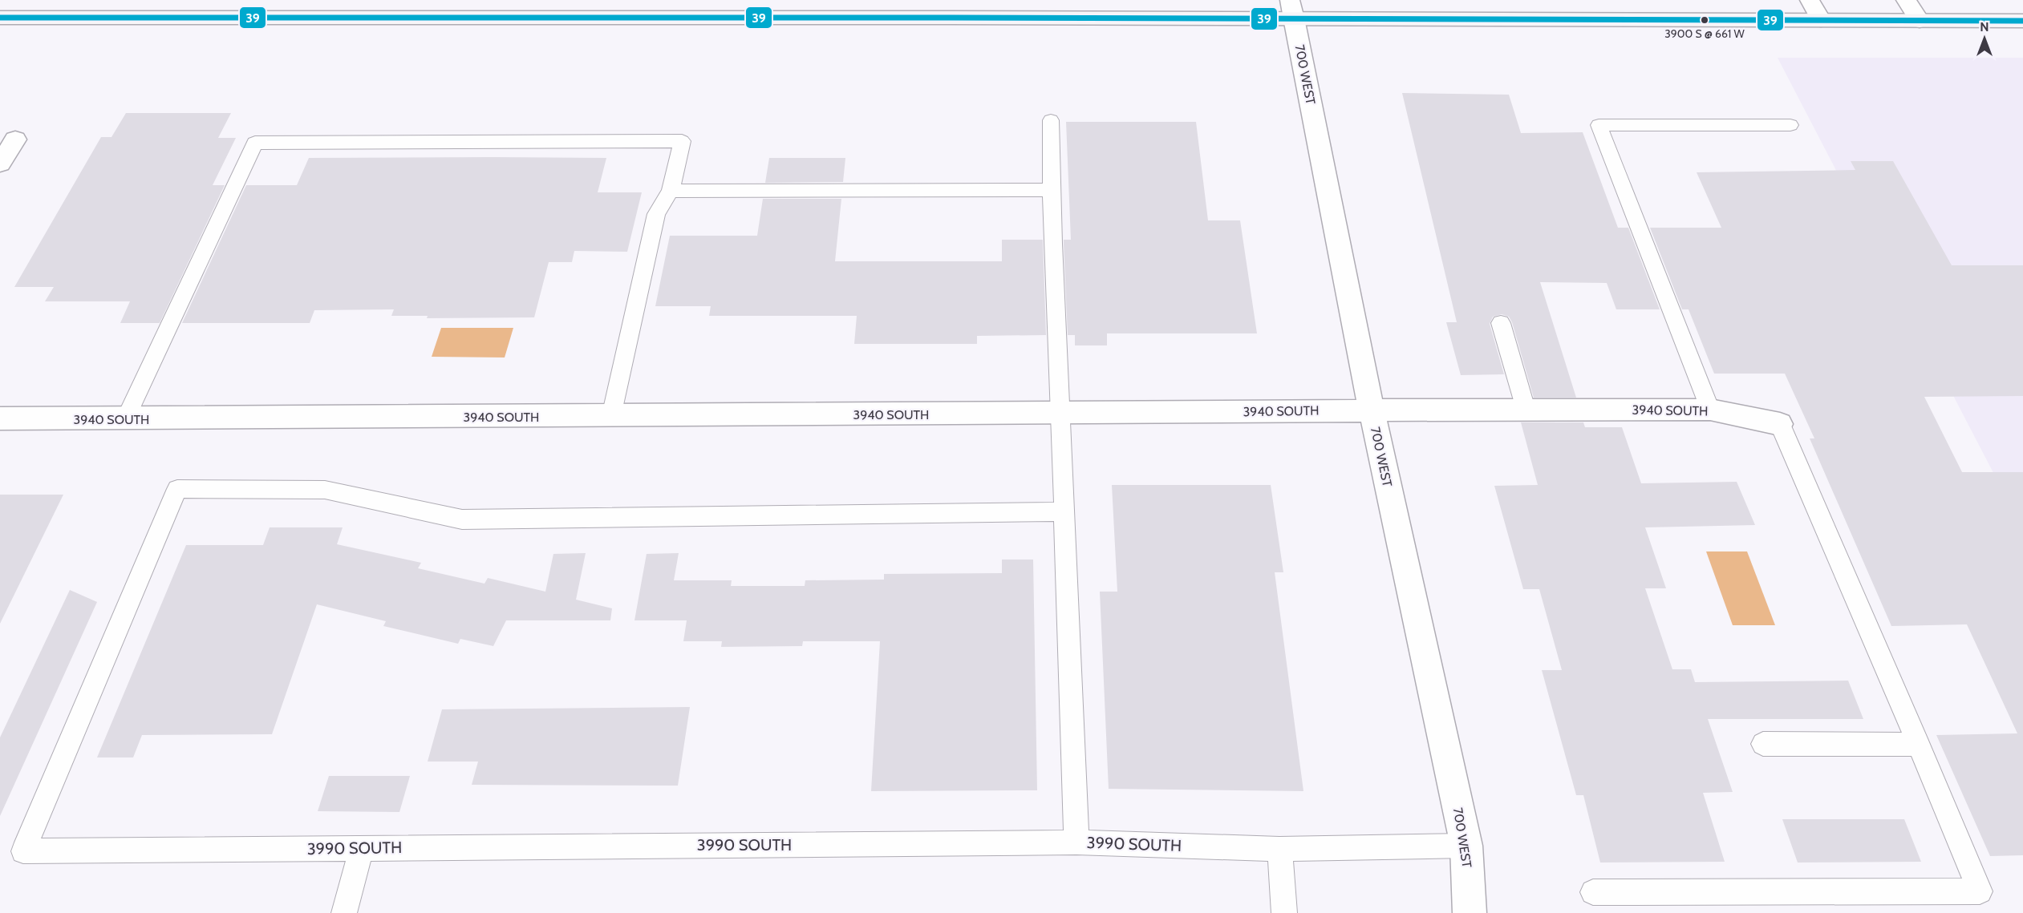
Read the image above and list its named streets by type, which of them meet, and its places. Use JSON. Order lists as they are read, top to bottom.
{
  "streets": {
    "street": ["700 WEST", "3940 SOUTH"],
    "lane": ["3990 SOUTH"]
  },
  "crossings": [
    ["700 WEST", "3940 SOUTH"],
    ["700 WEST", "3990 SOUTH"]
  ],
  "places": ["3900 S @ 661 W"],
  "lines": ["transit line 39"],
  "north": "top"
}
